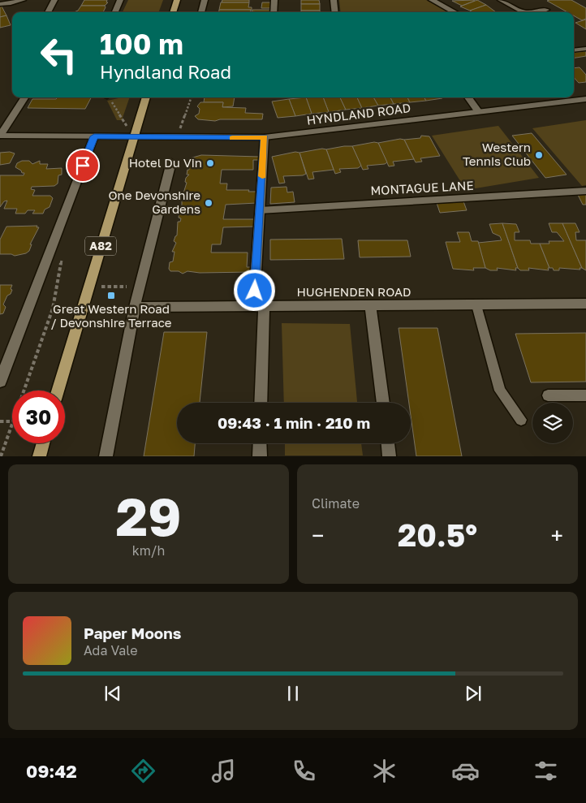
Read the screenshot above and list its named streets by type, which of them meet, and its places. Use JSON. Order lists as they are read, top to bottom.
{
  "streets": {
    "main road": ["A82"],
    "street": ["HYNDLAND ROAD", "HUGHENDEN ROAD"],
    "lane": ["MONTAGUE LANE"]
  },
  "crossings": [
    ["HYNDLAND ROAD", "A82"]
  ],
  "places": {
    "other": ["Western Tennis Club", "Hotel Du Vin", "One Devonshire Gardens"],
    "transit": ["Great Western Road / Devonshire Terrace"]
  },
  "page": {
    "turn": ["100 m", "Hyndland Road"],
    "limit": "30",
    "trip": "09:43 · 1 min · 210 m",
    "tile": [
      ["29", "km/h"],
      "Climate"
    ],
    "heat": ["−", "20.5°", "+"],
    "song": ["Paper Moons", "Ada Vale"],
    "tabs": "09:42"
  }
}
